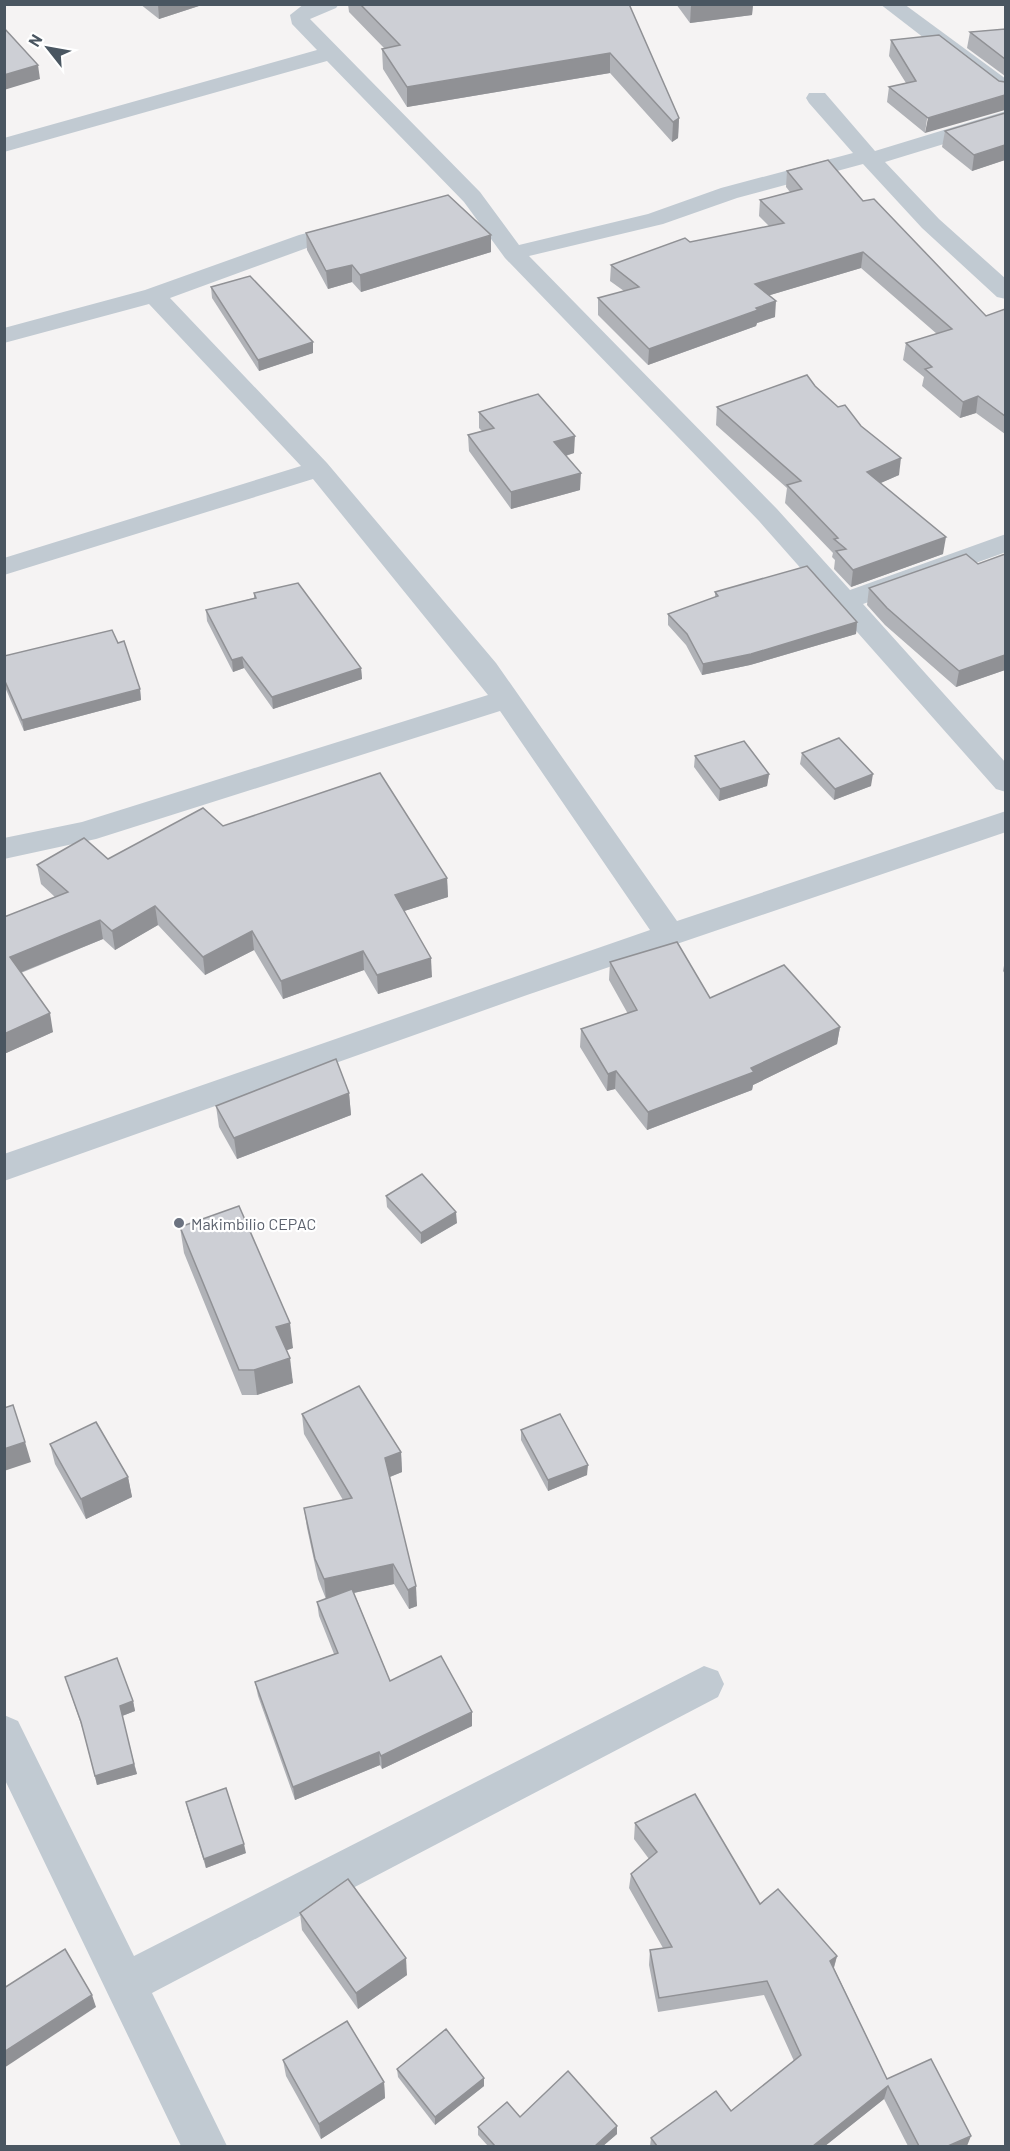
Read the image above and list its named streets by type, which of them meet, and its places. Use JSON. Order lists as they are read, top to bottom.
{
  "places": ["Makimbilio CEPAC"],
  "north": "top left"
}
